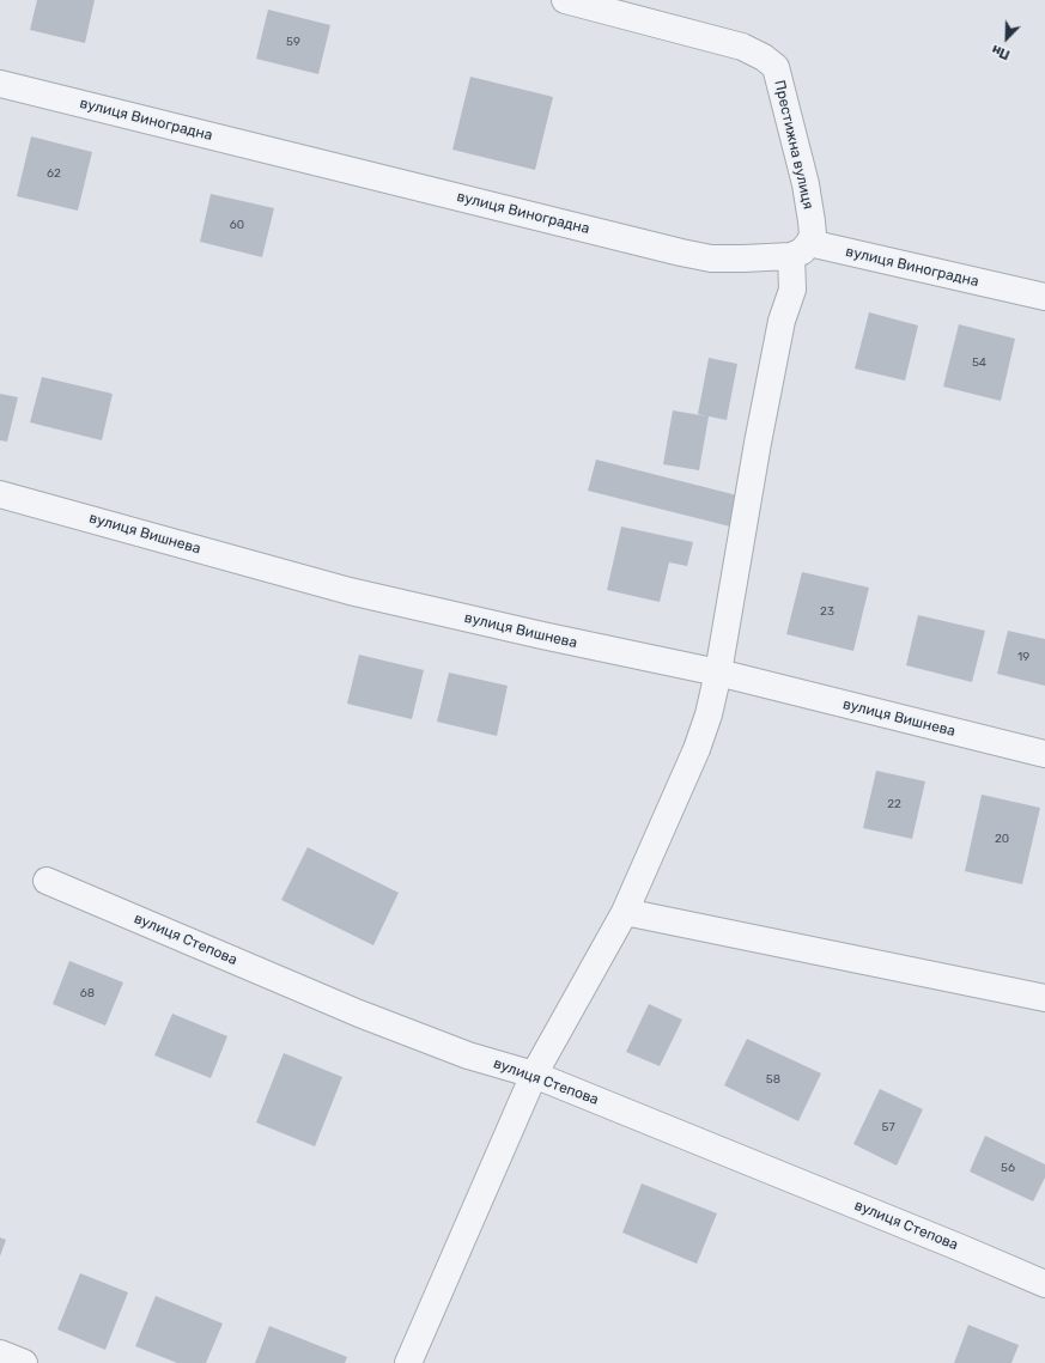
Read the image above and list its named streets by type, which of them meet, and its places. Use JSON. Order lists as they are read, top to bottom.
{
  "streets": {
    "street": [
      "вулиця Виноградна",
      "Престижна вулиця",
      "вулиця Вишнева",
      "вулиця Степова"
    ]
  },
  "crossings": [
    ["вулиця Виноградна", "Престижна вулиця"],
    ["Престижна вулиця", "вулиця Вишнева"],
    ["Престижна вулиця", "вулиця Степова"]
  ],
  "house_numbers": [
    "59",
    "62",
    "60",
    "54",
    "23",
    "19",
    "22",
    "20",
    "68",
    "58",
    "57",
    "56"
  ],
  "north": "bottom left"
}
